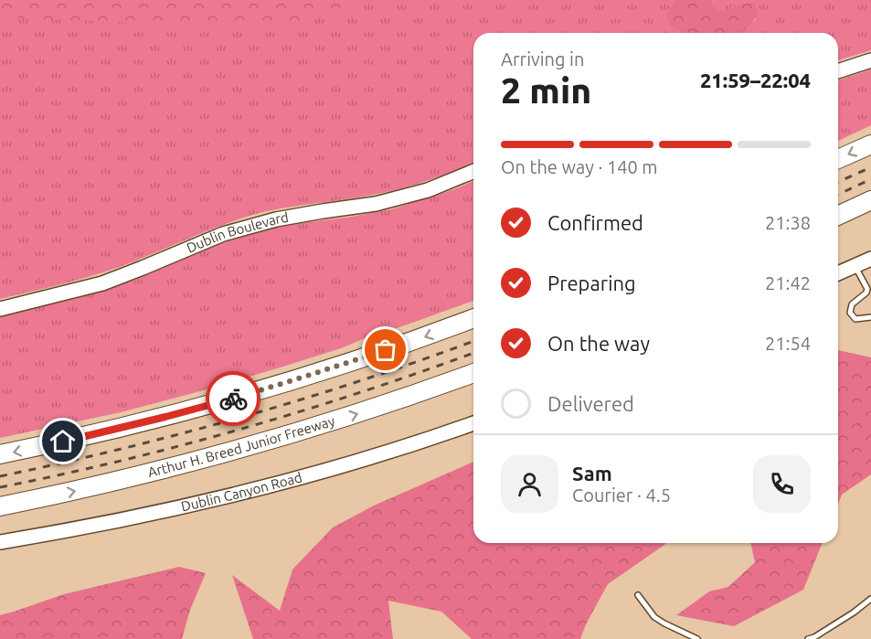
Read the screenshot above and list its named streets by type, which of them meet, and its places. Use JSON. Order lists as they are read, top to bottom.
{
  "streets": {
    "highway": ["Arthur H. Breed Junior Freeway"],
    "street": ["Dublin Boulevard", "Dublin Canyon Road"]
  },
  "page": {
    "heading": ["2 min", "Arriving in", "21:59–22:04"],
    "panel": ["Sam", "Courier · 4.5"],
    "bar": "On the way · 140 m",
    "list": [
      ["Confirmed", "21:38"],
      ["Preparing", "21:42"],
      ["On the way", "21:54"],
      "Delivered"
    ]
  }
}
